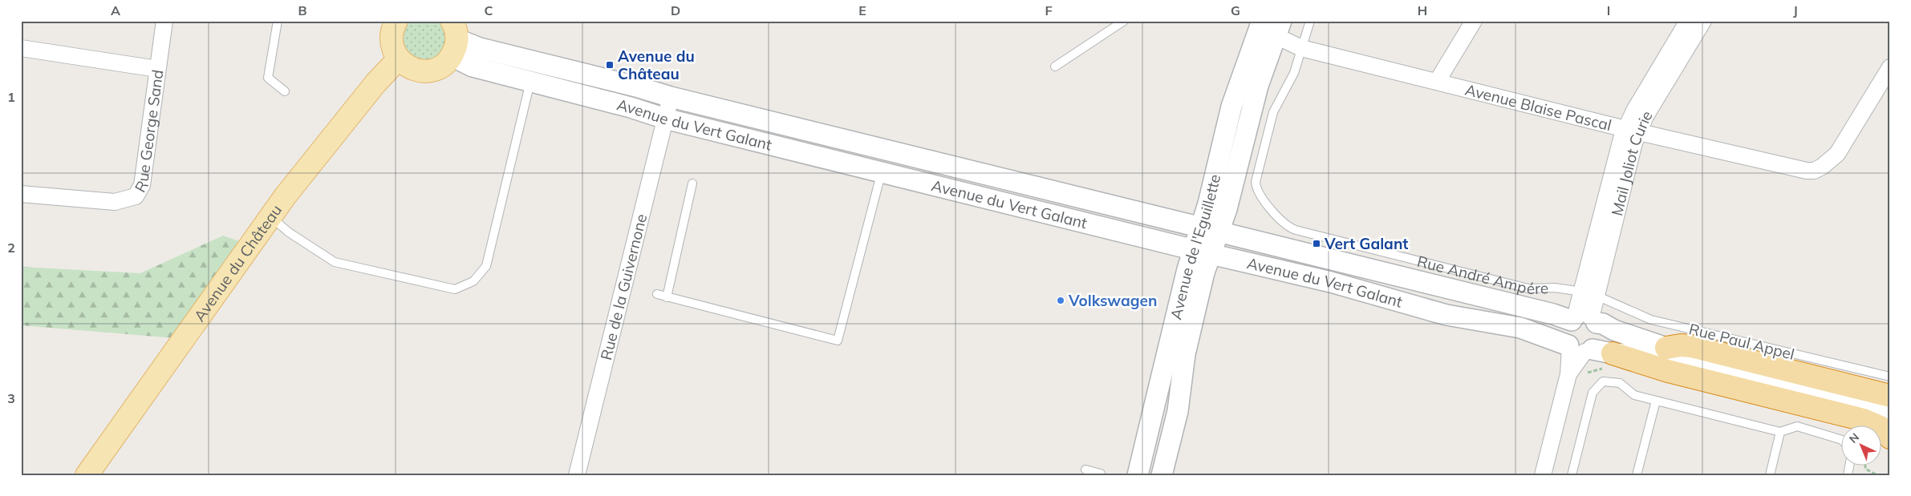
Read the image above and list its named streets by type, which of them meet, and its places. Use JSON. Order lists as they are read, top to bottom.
{
  "streets": {
    "main road": ["Avenue du Château"],
    "street": [
      "Avenue Blaise Pascal",
      "Avenue du Vert Galant",
      "Rue George Sand",
      "Mail Joliot Curie",
      "Avenue de l'Eguillette",
      "Rue de la Guivernone"
    ],
    "lane": ["Rue André Ampére", "Rue Paul Appel"]
  },
  "crossings": [
    ["Avenue Blaise Pascal", "Mail Joliot Curie"],
    ["Avenue Blaise Pascal", "Avenue de l'Eguillette"],
    ["Avenue Blaise Pascal", "Rue André Ampére"],
    ["Avenue du Vert Galant", "Mail Joliot Curie"],
    ["Avenue du Vert Galant", "Avenue de l'Eguillette"],
    ["Avenue du Vert Galant", "Rue de la Guivernone"],
    ["Mail Joliot Curie", "Rue André Ampére"],
    ["Mail Joliot Curie", "Rue Paul Appel"],
    ["Rue André Ampére", "Rue Paul Appel"]
  ],
  "places": {
    "transit": ["Avenue du Château", "Vert Galant"],
    "other": ["Volkswagen"]
  },
  "north": "top left",
  "grid": {
    "columns": [
      "A",
      "B",
      "C",
      "D",
      "E",
      "F",
      "G",
      "H",
      "I",
      "J"
    ],
    "rows": ["1", "2", "3"]
  }
}
